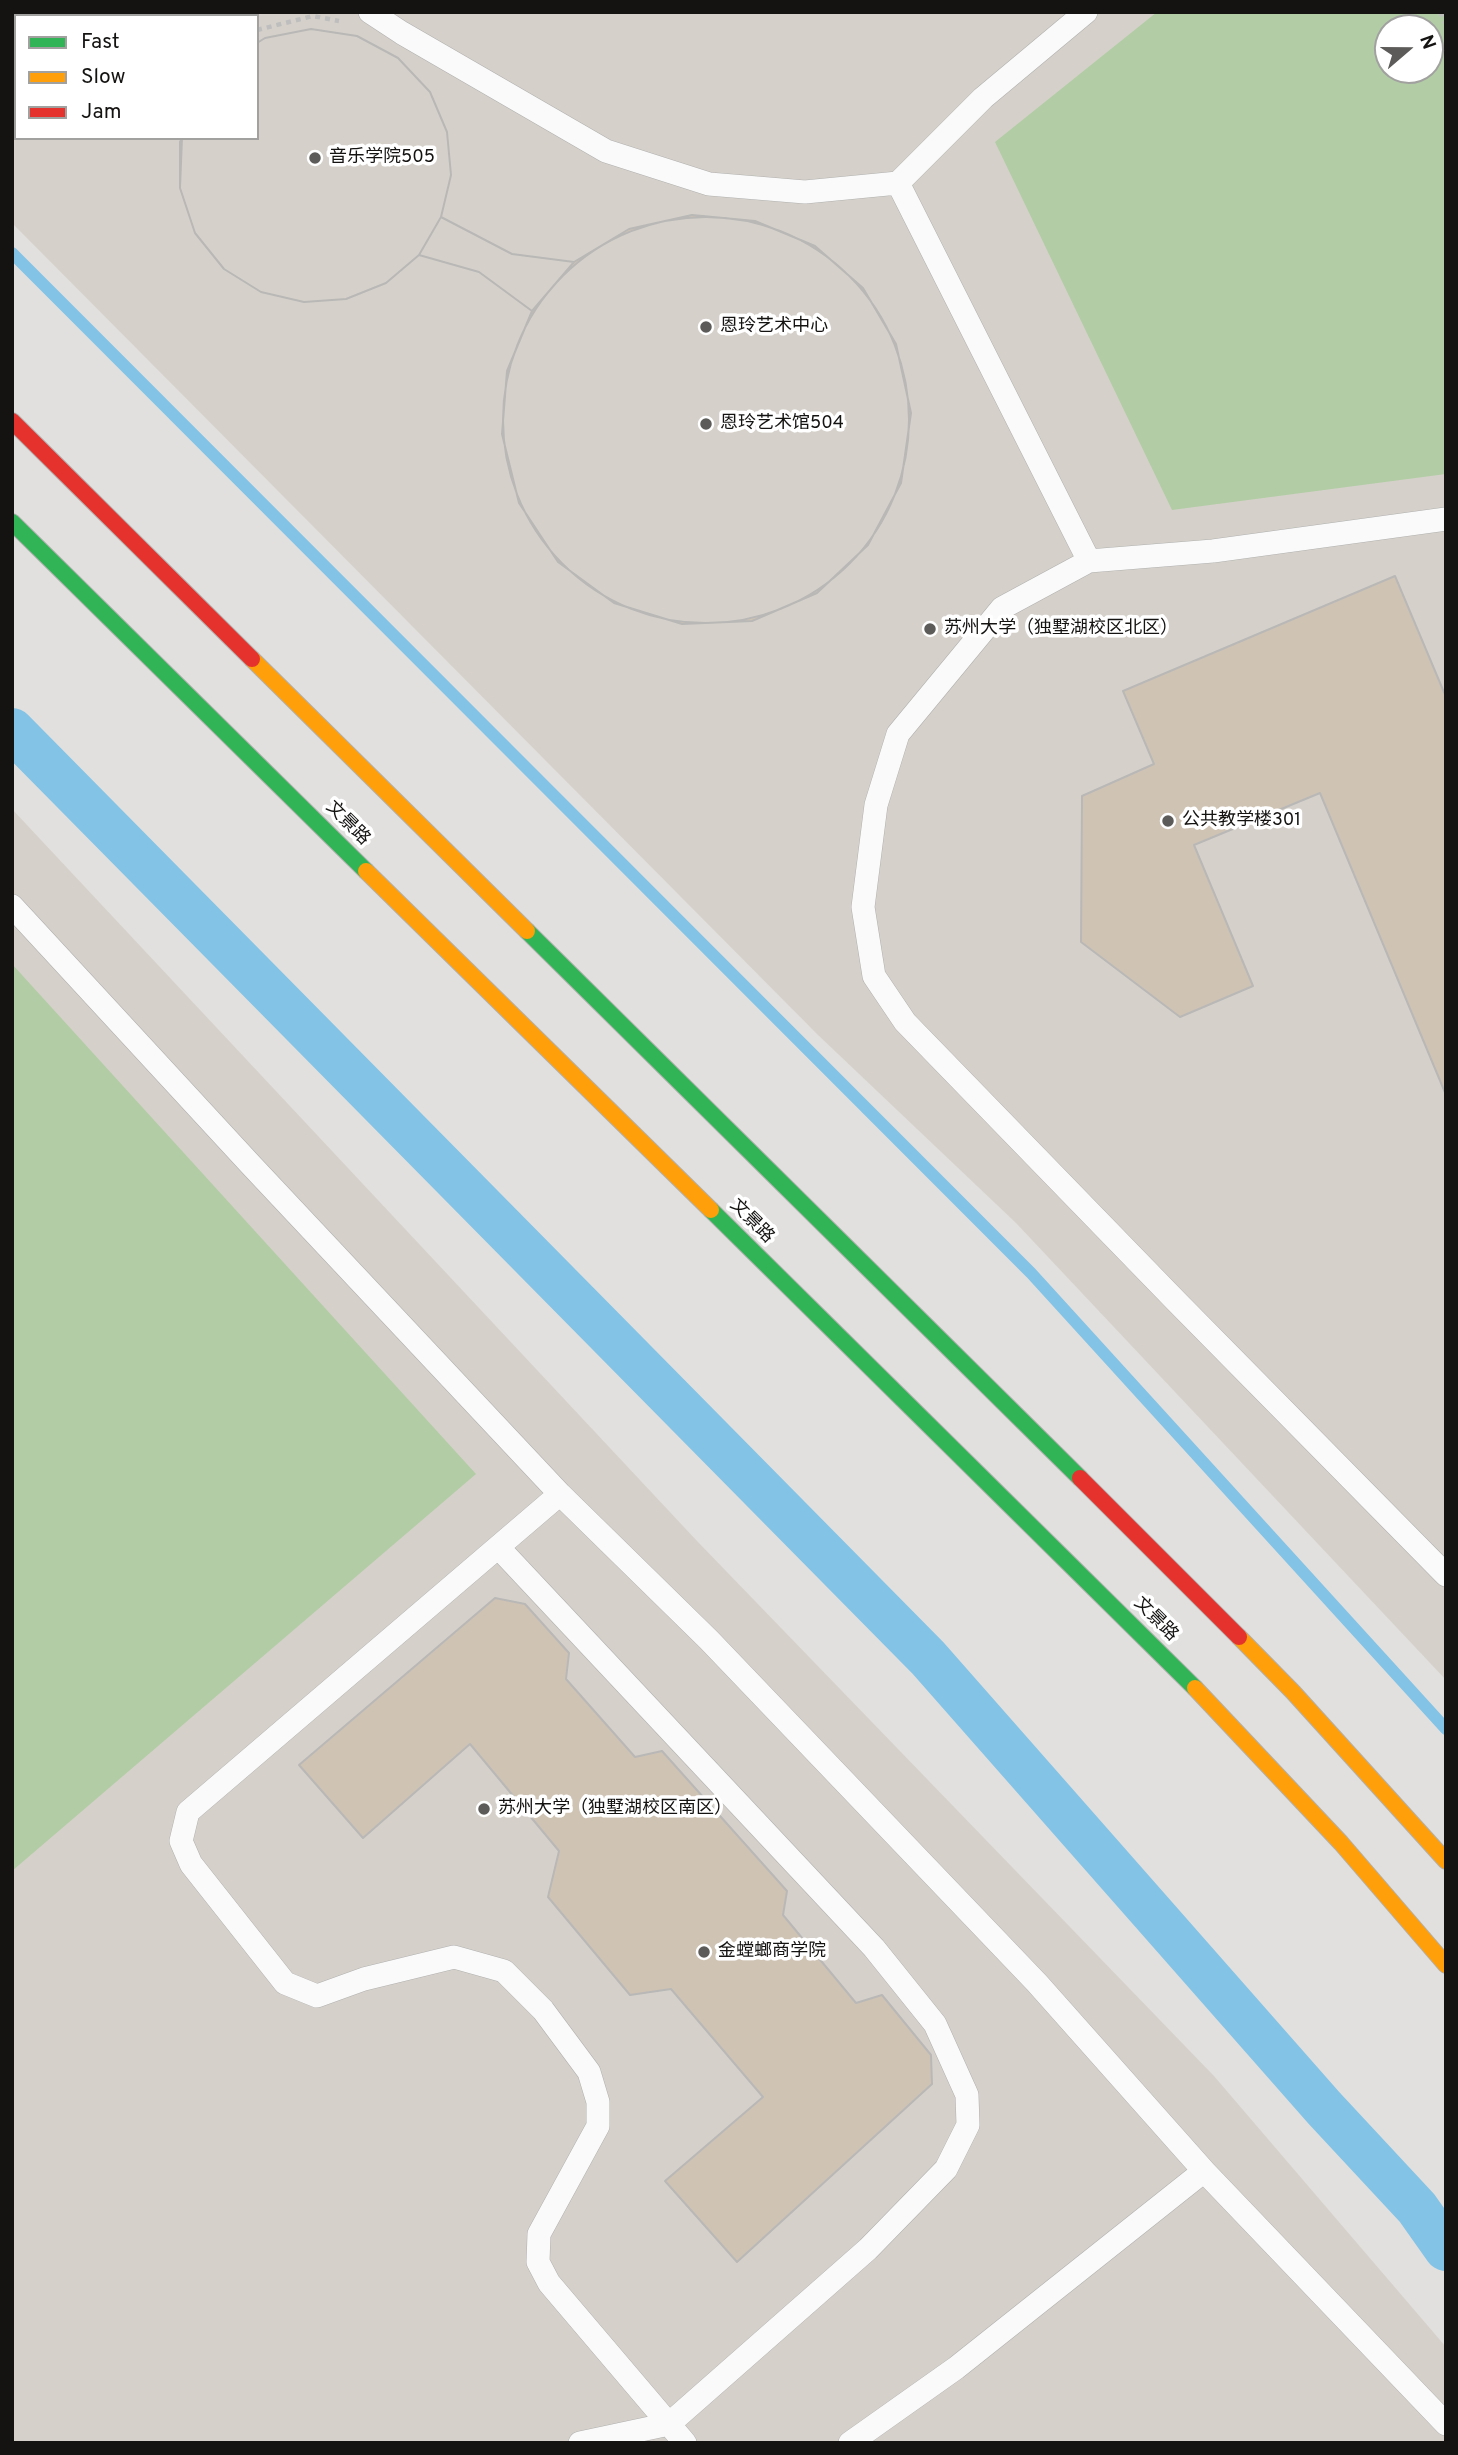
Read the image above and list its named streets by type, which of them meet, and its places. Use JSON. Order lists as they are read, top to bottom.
{
  "streets": {
    "main road": ["文景路"]
  },
  "places": [
    "音乐学院505",
    "恩玲艺术中心",
    "恩玲艺术馆504",
    "苏州大学（独墅湖校区北区）",
    "公共教学楼301",
    "苏州大学（独墅湖校区南区）",
    "金螳螂商学院"
  ],
  "legend": ["Fast", "Slow", "Jam"],
  "north": "right"
}
